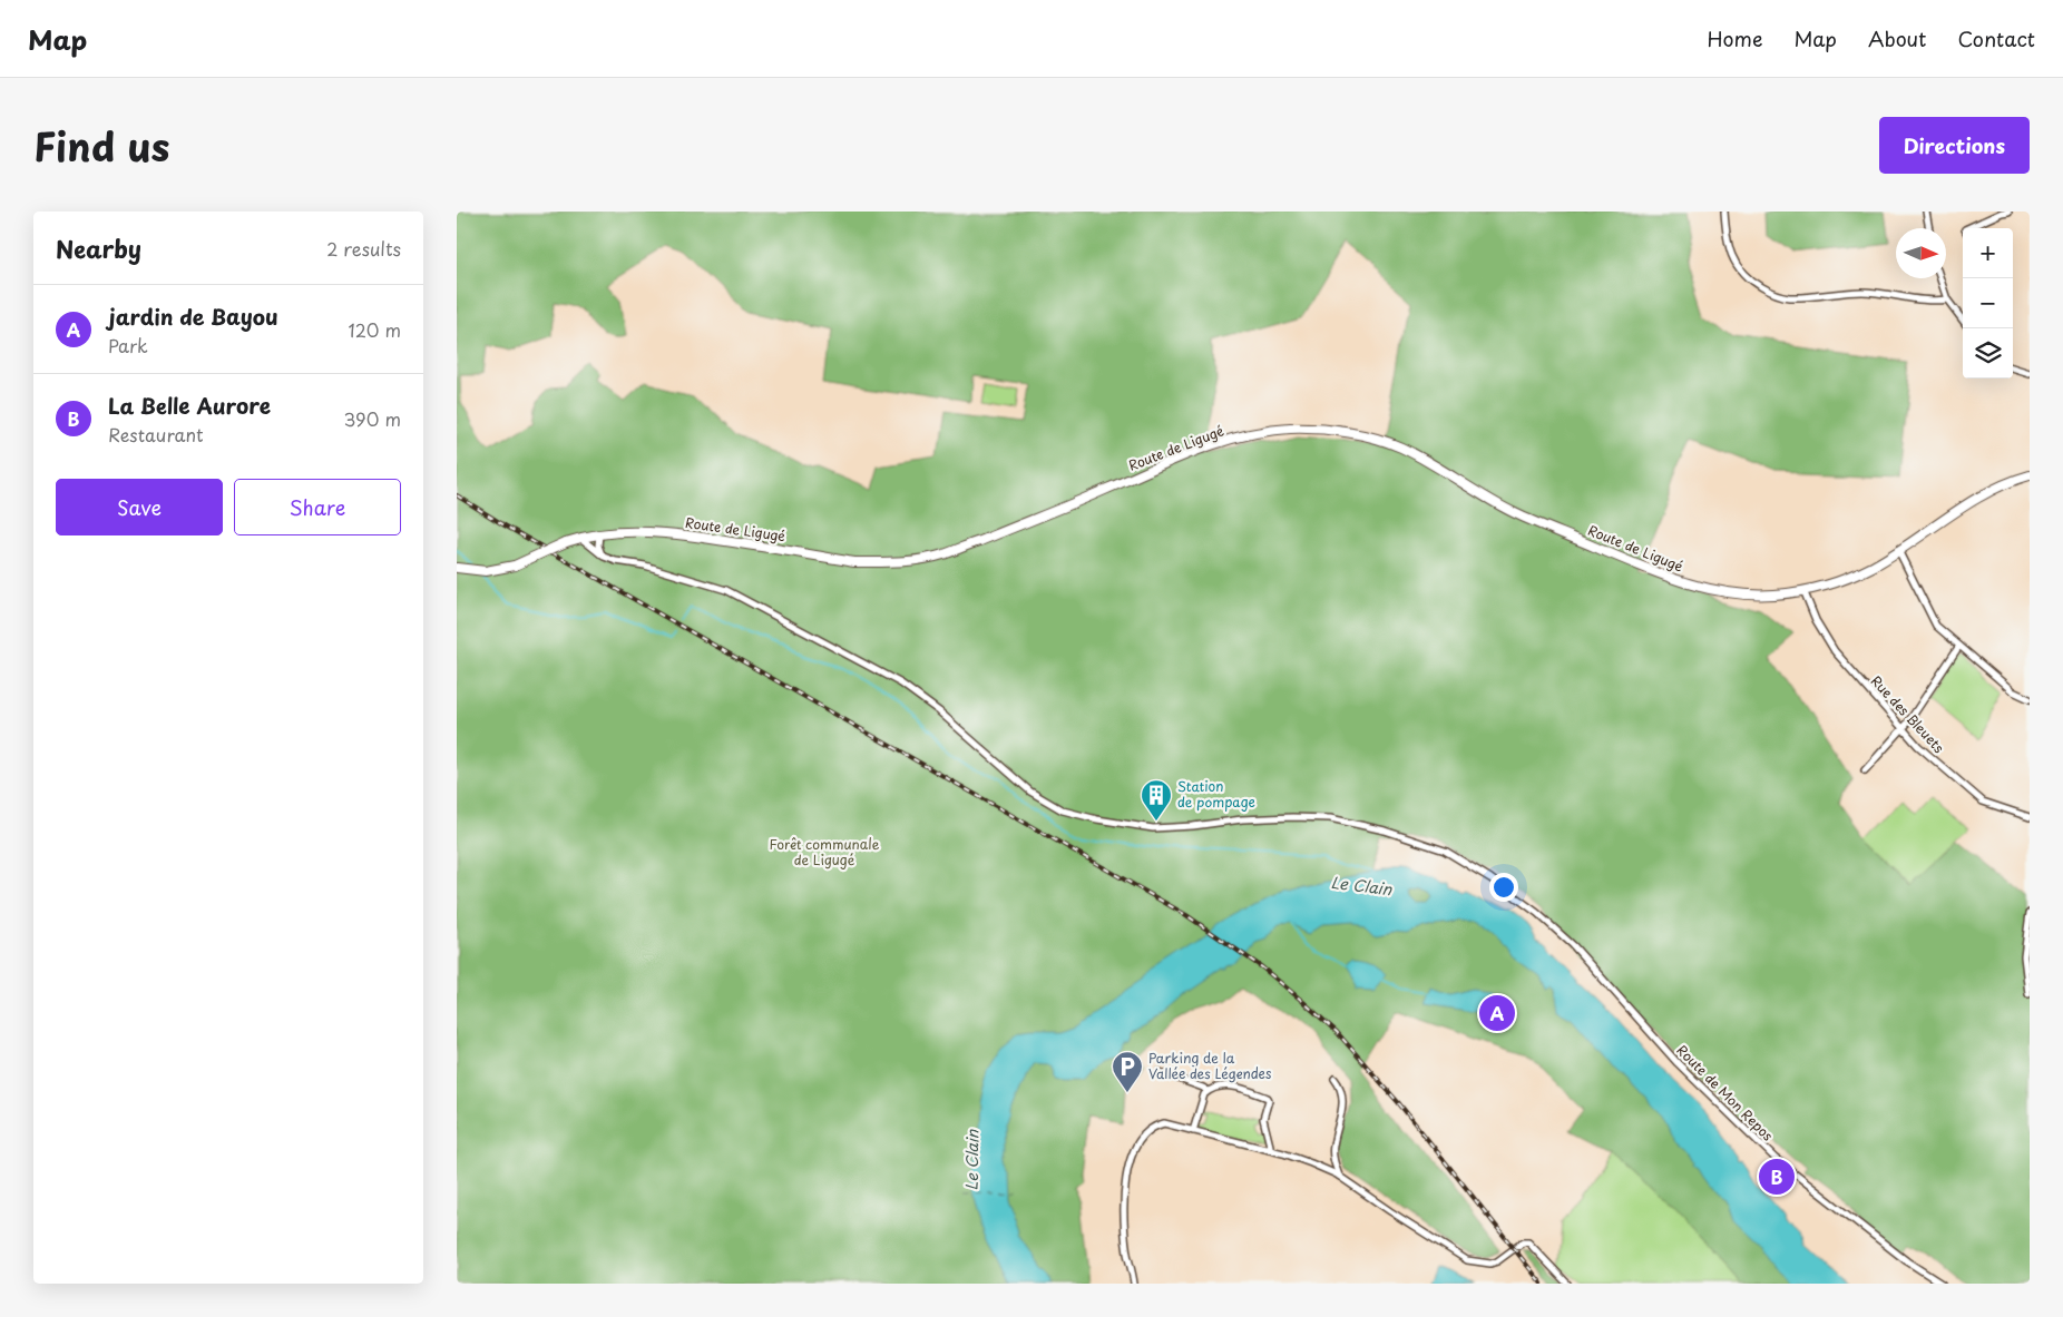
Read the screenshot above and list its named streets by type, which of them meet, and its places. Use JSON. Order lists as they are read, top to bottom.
{
  "streets": {
    "street": ["Route de Ligugé", "Rue des Bleuets", "Route de Mon Repos"]
  },
  "crossings": [
    ["Route de Ligugé", "Rue des Bleuets"]
  ],
  "water": ["Le Clain"],
  "parks": ["Forêt communale de Ligugé"],
  "places": {
    "building": ["Station de pompage"],
    "parking": ["Parking de la Vallée des Légendes"]
  },
  "north": "right",
  "page": {
    "header": "Map",
    "nav": [
      "Home",
      "Map",
      "About",
      "Contact"
    ],
    "title": "Find us",
    "buttons": [
      "Directions",
      ["Save", "Share"]
    ],
    "heading": ["Nearby", "2 results"],
    "map_buttons": ["+", "−"],
    "list": [
      {
        "mark": "A",
        "name": "jardin de Bayou",
        "note": "Park",
        "value": "120 m"
      },
      {
        "mark": "B",
        "name": "La Belle Aurore",
        "note": "Restaurant",
        "value": "390 m"
      }
    ],
    "pins": ["A", "B"]
  }
}
